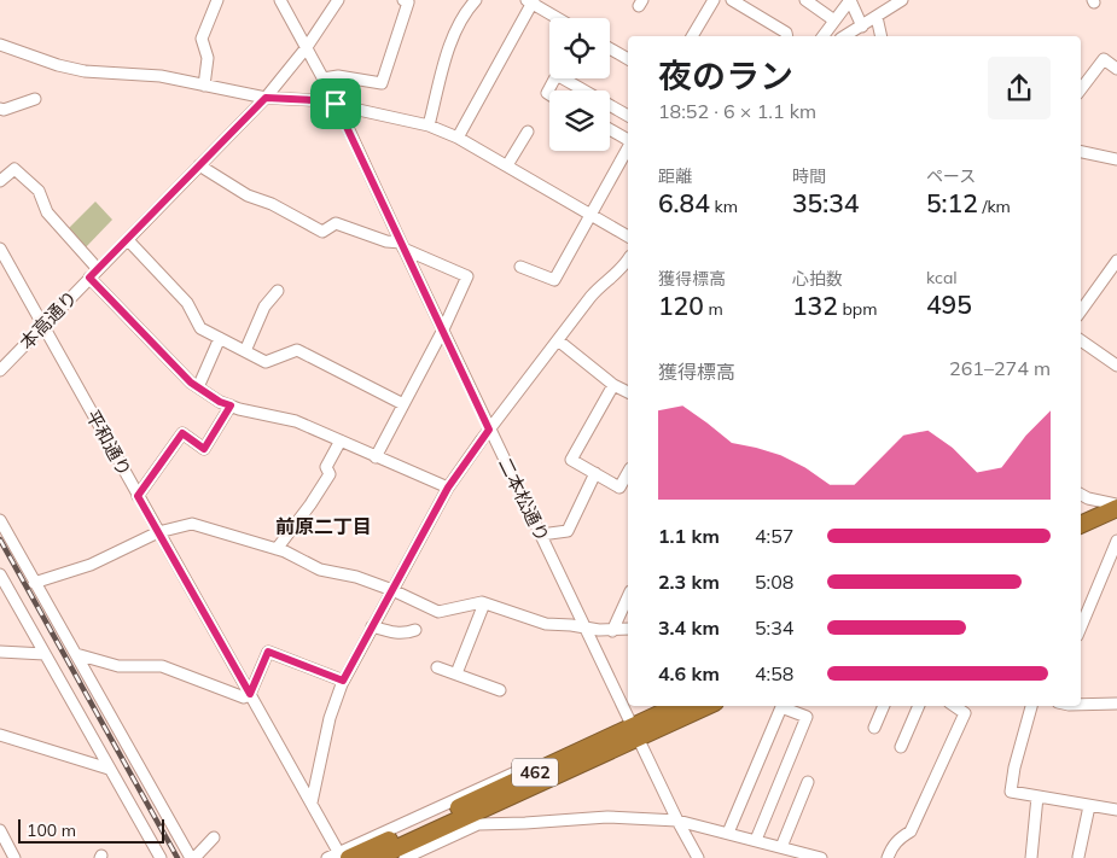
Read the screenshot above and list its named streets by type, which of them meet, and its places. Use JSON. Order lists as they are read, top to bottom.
{
  "streets": {
    "highway": ["462"],
    "street": ["本高通り", "平和通り", "二本松通り"]
  },
  "crossings": [
    ["本高通り", "平和通り"],
    ["本高通り", "二本松通り"],
    ["平和通り", "462"],
    ["二本松通り", "462"]
  ],
  "districts": ["前原二丁目"],
  "scale_bar": "100 m",
  "page": {
    "heading": ["夜のラン", "18:52 · 6 × 1.1 km"],
    "stats": [
      ["距離", "6.84 km"],
      ["時間", "35:34"],
      ["ペース", "5:12 /km"],
      ["獲得標高", "120 m"],
      ["心拍数", "132 bpm"],
      ["kcal", "495"]
    ],
    "chart": ["獲得標高", "261–274 m"],
    "list": [
      {
        "name": "1.1 km",
        "note": "4:57"
      },
      {
        "name": "2.3 km",
        "note": "5:08"
      },
      {
        "name": "3.4 km",
        "note": "5:34"
      },
      {
        "name": "4.6 km",
        "note": "4:58"
      }
    ],
    "scale": "100 m"
  }
}
